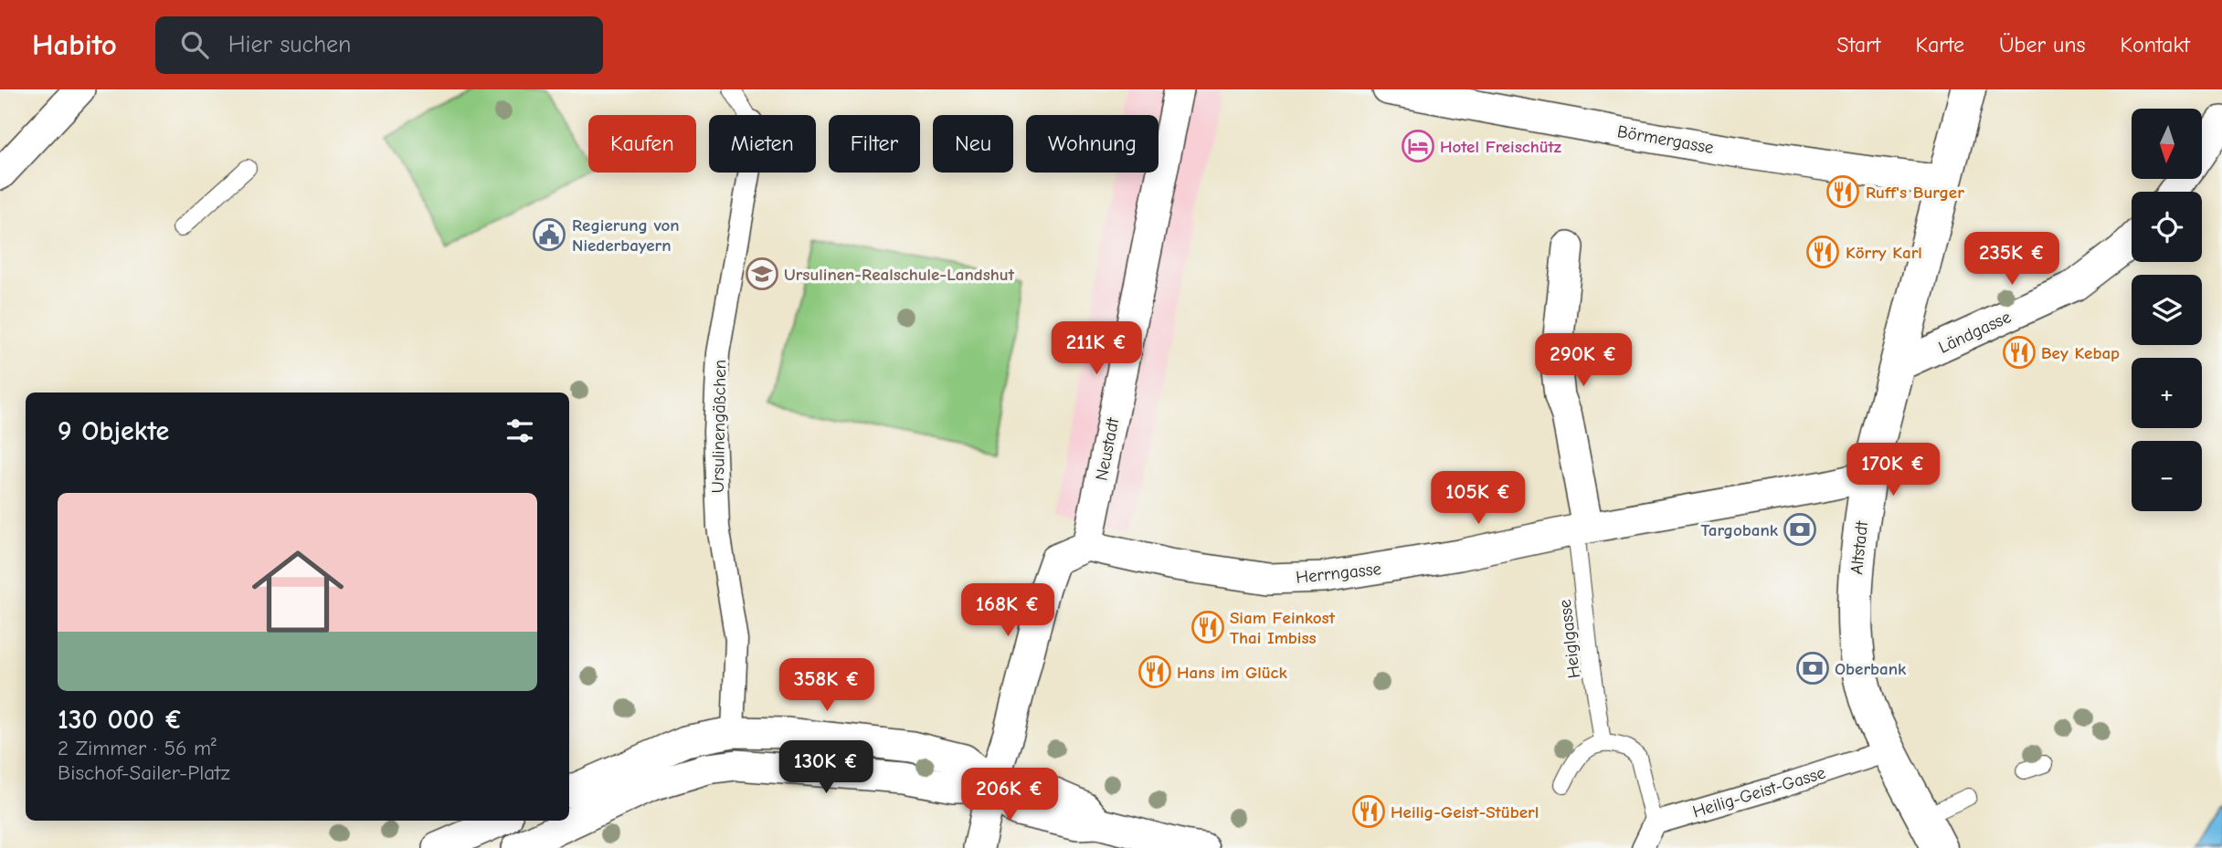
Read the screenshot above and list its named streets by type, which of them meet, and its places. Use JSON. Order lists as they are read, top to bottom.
{
  "streets": {
    "street": [
      "Börmergasse",
      "Ländgasse",
      "Ursulinengäßchen",
      "Neustadt",
      "Altstadt",
      "Herrngasse",
      "Heilig-Geist-Gasse"
    ],
    "lane": ["Heiglgasse"]
  },
  "crossings": [
    ["Börmergasse", "Altstadt"],
    ["Ländgasse", "Altstadt"],
    ["Neustadt", "Herrngasse"],
    ["Altstadt", "Herrngasse"],
    ["Altstadt", "Heilig-Geist-Gasse"],
    ["Herrngasse", "Heiglgasse"]
  ],
  "places": {
    "hotel": ["Hotel Freischütz"],
    "restaurant": [
      "Ruff's Burger",
      "Körry Karl",
      "Bey Kebap",
      "Siam Feinkost Thai Imbiss",
      "Hans im Glück",
      "Heilig-Geist-Stüberl"
    ],
    "public building": ["Regierung von Niederbayern"],
    "school or university": ["Ursulinen-Realschule-Landshut"],
    "bank": ["Targobank", "Oberbank"]
  },
  "north": "bottom",
  "page": {
    "header": "Habito",
    "search": "Hier suchen",
    "nav": [
      "Start",
      "Karte",
      "Über uns",
      "Kontakt"
    ],
    "map_buttons": ["+", "−"],
    "chip": [
      "Kaufen",
      "Mieten",
      "Filter",
      "Neu",
      "Wohnung"
    ],
    "price": [
      "235K €",
      "211K €",
      "290K €",
      "170K €",
      "105K €",
      "168K €",
      "358K €",
      "130K €",
      "206K €"
    ],
    "heading": "9 Objekte",
    "list": [
      {
        "name": "130 000 €",
        "note": "2 Zimmer · 56 m² · Bischof-Sailer-Platz"
      }
    ]
  }
}
